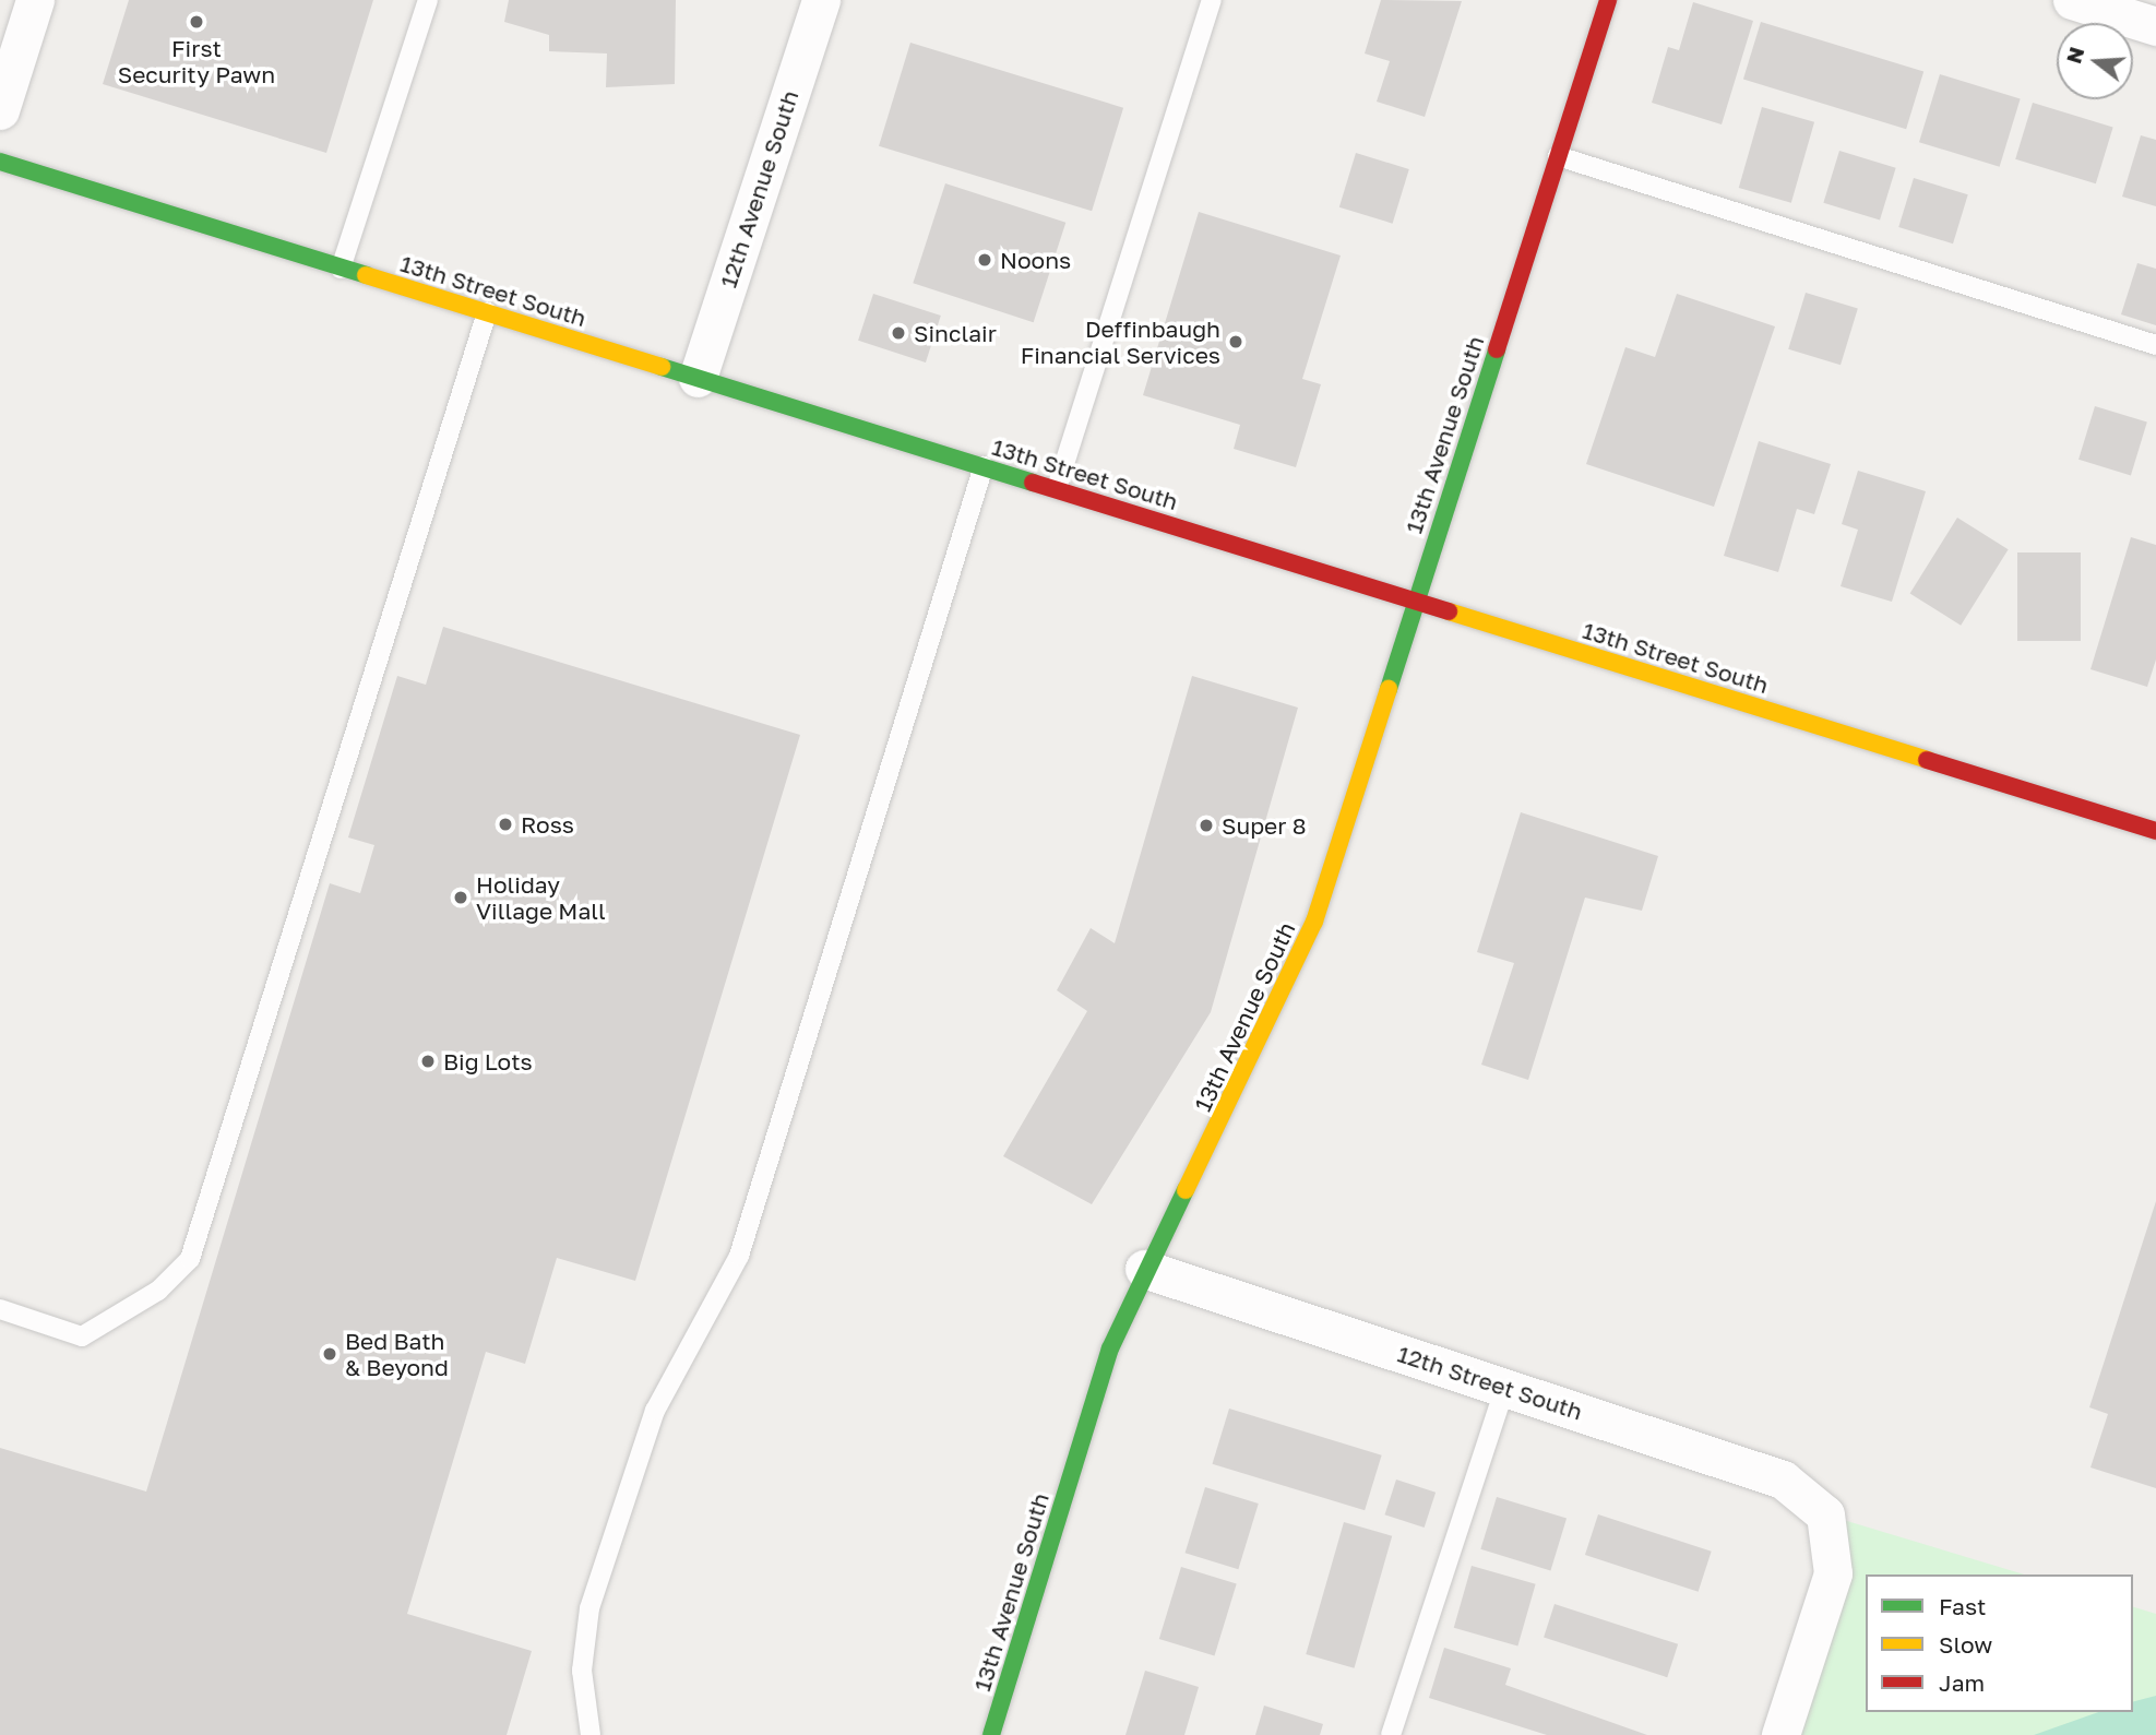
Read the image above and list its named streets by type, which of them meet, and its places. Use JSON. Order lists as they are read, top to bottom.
{
  "streets": {
    "street": [
      "12th Avenue South",
      "13th Street South",
      "13th Avenue South",
      "12th Street South"
    ]
  },
  "crossings": [
    ["12th Avenue South", "13th Street South"],
    ["13th Street South", "13th Avenue South"],
    ["13th Avenue South", "12th Street South"]
  ],
  "places": [
    "First Security Pawn",
    "Noons",
    "Sinclair",
    "Deffinbaugh Financial Services",
    "Ross",
    "Super 8",
    "Holiday Village Mall",
    "Big Lots",
    "Bed Bath & Beyond"
  ],
  "legend": ["Fast", "Slow", "Jam"],
  "north": "left"
}
